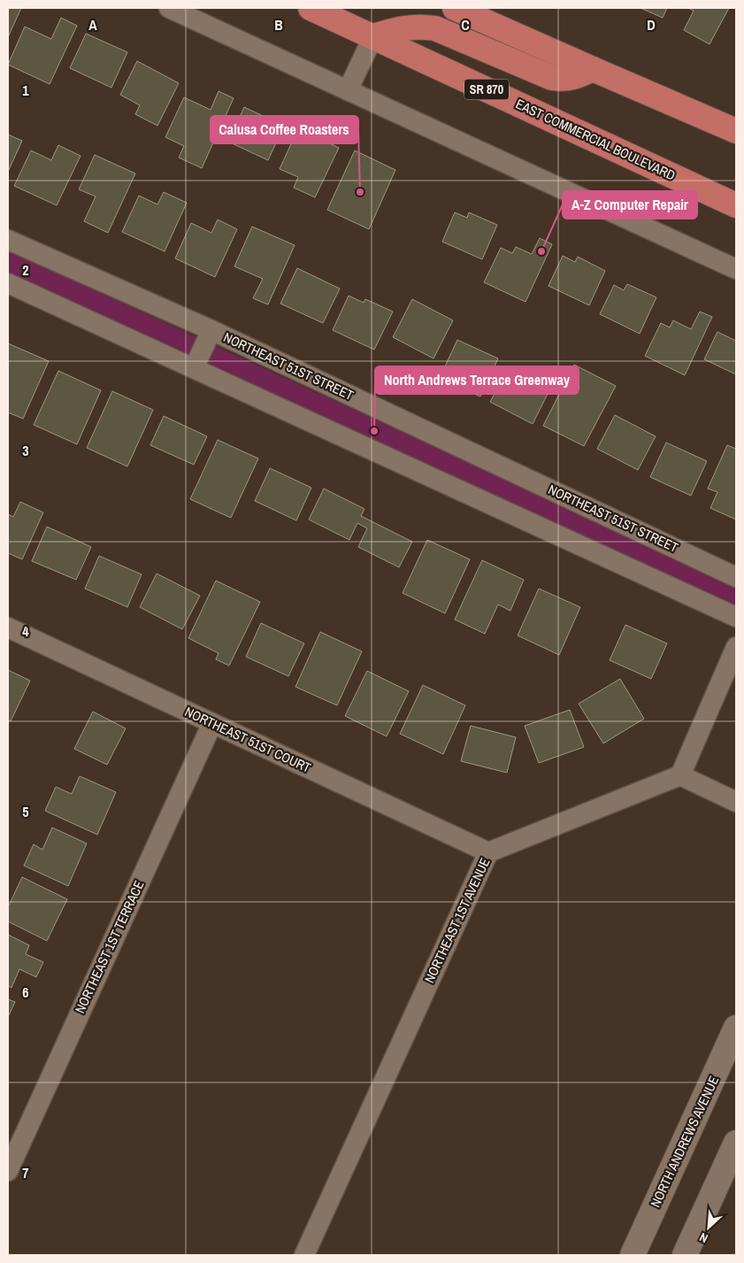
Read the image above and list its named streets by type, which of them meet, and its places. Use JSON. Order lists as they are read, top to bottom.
{
  "streets": {
    "main road": ["SR 870", "EAST COMMERCIAL BOULEVARD", "NORTH ANDREWS AVENUE"],
    "street": [
      "NORTHEAST 51ST STREET",
      "NORTHEAST 51ST COURT",
      "NORTHEAST 1ST AVENUE",
      "NORTHEAST 1ST TERRACE"
    ]
  },
  "crossings": [
    ["NORTHEAST 51ST COURT", "NORTHEAST 1ST AVENUE"],
    ["NORTHEAST 51ST COURT", "NORTHEAST 1ST TERRACE"]
  ],
  "places": ["Calusa Coffee Roasters", "A-Z Computer Repair", "North Andrews Terrace Greenway"],
  "north": "bottom left",
  "grid": {
    "columns": [
      "A",
      "B",
      "C",
      "D"
    ],
    "rows": [
      "1",
      "2",
      "3",
      "4",
      "5",
      "6",
      "7"
    ]
  }
}
